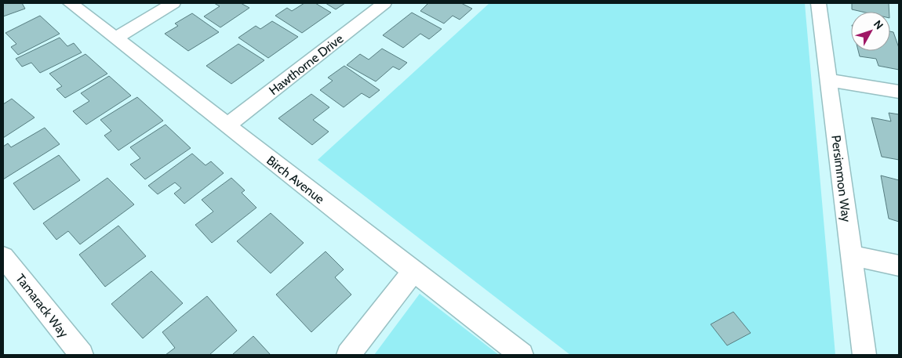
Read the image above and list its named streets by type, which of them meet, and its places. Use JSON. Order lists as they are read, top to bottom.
{
  "streets": {
    "street": [
      "Hawthorne Drive",
      "Persimmon Way",
      "Birch Avenue",
      "Tamarack Way"
    ]
  },
  "crossings": [
    ["Hawthorne Drive", "Birch Avenue"]
  ],
  "north": "top right"
}
